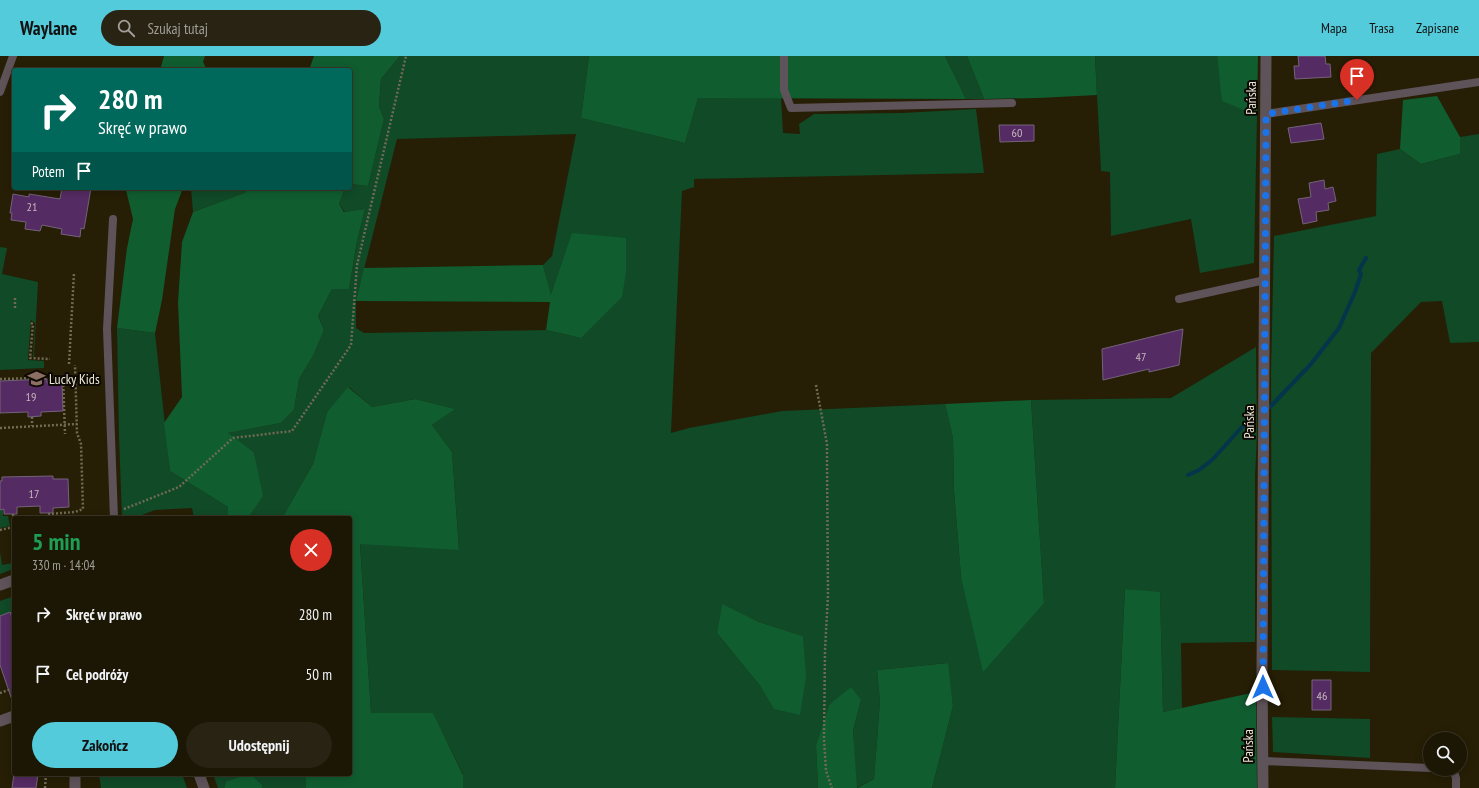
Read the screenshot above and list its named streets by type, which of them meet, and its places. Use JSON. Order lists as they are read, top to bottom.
{
  "streets": {
    "street": ["Pańska"]
  },
  "places": {
    "school or university": ["Lucky Kids"]
  },
  "house_numbers": [
    "60",
    "21",
    "47",
    "19",
    "17",
    "46"
  ],
  "page": {
    "header": "Waylane",
    "search": "Szukaj tutaj",
    "nav": ["Mapa", "Trasa", "Zapisane"],
    "turn": ["280 m", "Skręć w prawo"],
    "then": "Potem",
    "heading": ["5 min", "330 m · 14:04"],
    "list": [
      {
        "name": "Skręć w prawo",
        "value": "280 m"
      },
      {
        "name": "Cel podróży",
        "value": "50 m"
      }
    ],
    "buttons": ["Zakończ", "Udostępnij"]
  }
}
